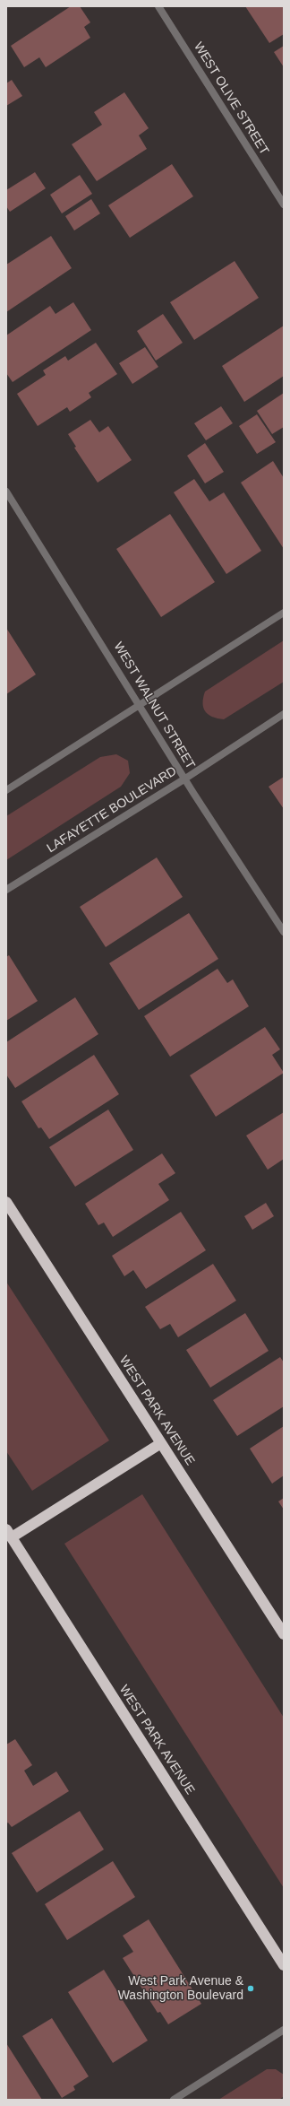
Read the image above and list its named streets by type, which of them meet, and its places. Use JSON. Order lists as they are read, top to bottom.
{
  "streets": {
    "highway": ["WEST PARK AVENUE"],
    "street": ["WEST OLIVE STREET", "WEST WALNUT STREET", "LAFAYETTE BOULEVARD"]
  },
  "crossings": [
    ["WEST WALNUT STREET", "LAFAYETTE BOULEVARD"]
  ],
  "places": ["West Park Avenue & Washington Boulevard"]
}
